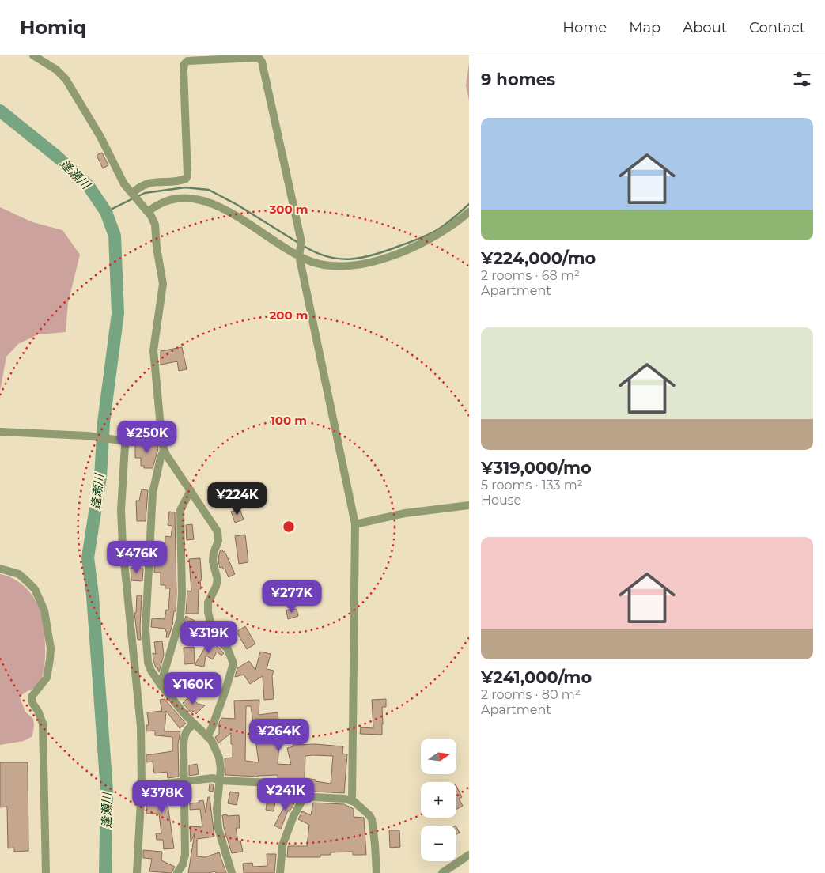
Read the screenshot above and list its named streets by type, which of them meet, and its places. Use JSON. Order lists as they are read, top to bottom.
{
  "water": ["逢瀬川"],
  "north": "right",
  "page": {
    "header": "Homiq",
    "nav": [
      "Home",
      "Map",
      "About",
      "Contact"
    ],
    "heading": "9 homes",
    "list": [
      {
        "name": "¥224,000/mo",
        "note": "2 rooms · 68 m² · Apartment"
      },
      {
        "name": "¥319,000/mo",
        "note": "5 rooms · 133 m² · House"
      },
      {
        "name": "¥241,000/mo",
        "note": "2 rooms · 80 m² · Apartment"
      }
    ],
    "price": [
      "¥250K",
      "¥224K",
      "¥476K",
      "¥277K",
      "¥319K",
      "¥160K",
      "¥264K",
      "¥241K",
      "¥378K"
    ],
    "map_buttons": ["+", "−"]
  },
  "rings": ["300 m", "200 m", "100 m"]
}
